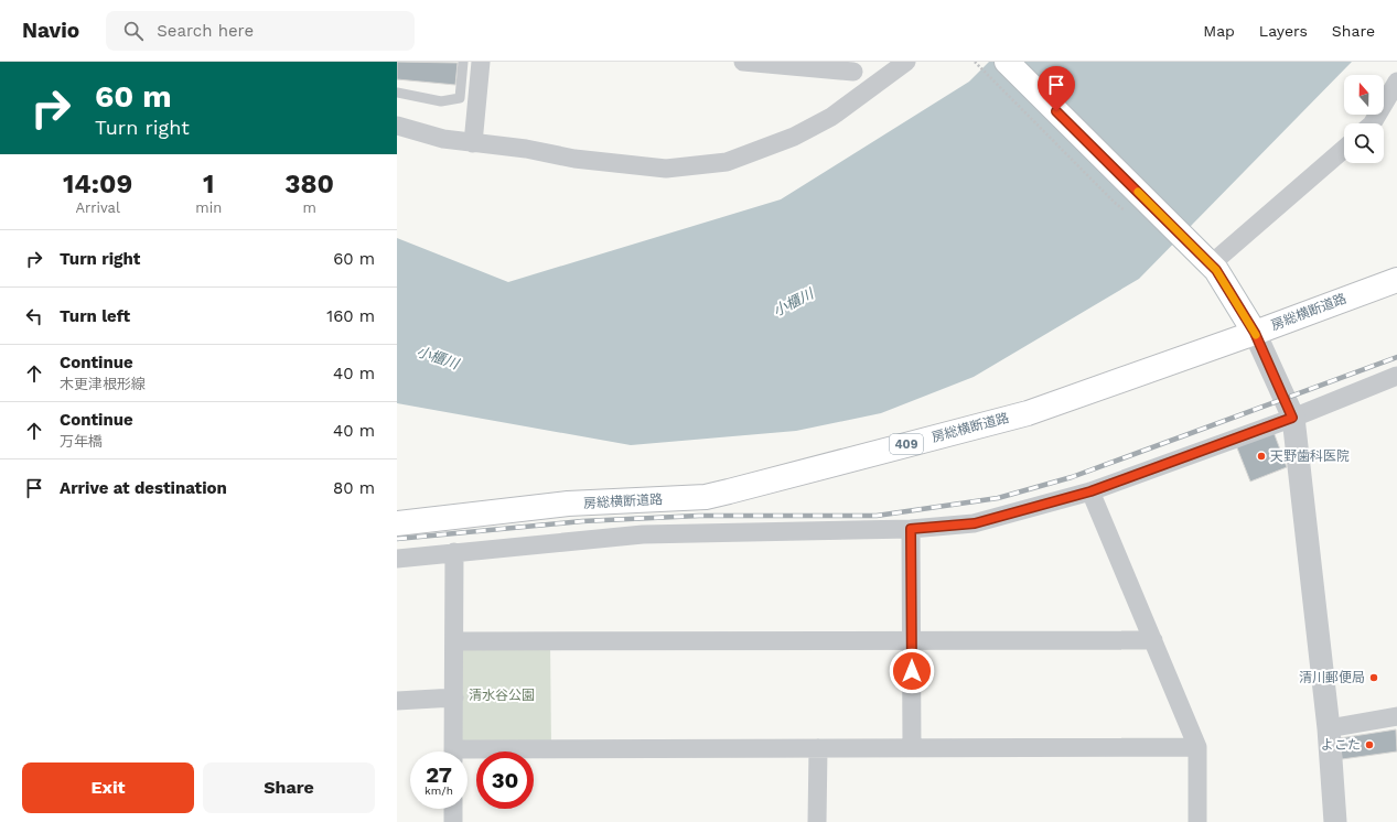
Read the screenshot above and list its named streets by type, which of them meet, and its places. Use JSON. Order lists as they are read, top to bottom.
{
  "streets": {
    "main road": ["房総横断道路", "409"]
  },
  "water": ["小櫃川"],
  "parks": ["清水谷公園"],
  "places": ["天野歯科医院", "清川郵便局", "よこた"],
  "north": "top",
  "page": {
    "header": "Navio",
    "search": "Search here",
    "nav": ["Map", "Layers", "Share"],
    "turn": ["60 m", "Turn right"],
    "eta": [
      "14:09",
      "Arrival",
      "1",
      "min",
      "380",
      "m"
    ],
    "list": [
      {
        "name": "Turn right",
        "value": "60 m"
      },
      {
        "name": "Turn left",
        "value": "160 m"
      },
      {
        "name": "Continue",
        "note": "木更津根形線",
        "value": "40 m"
      },
      {
        "name": "Continue",
        "note": "万年橋",
        "value": "40 m"
      },
      {
        "name": "Arrive at destination",
        "value": "80 m"
      }
    ],
    "speed": "27 km/h",
    "limit": "30",
    "buttons": ["Exit", "Share"]
  }
}
